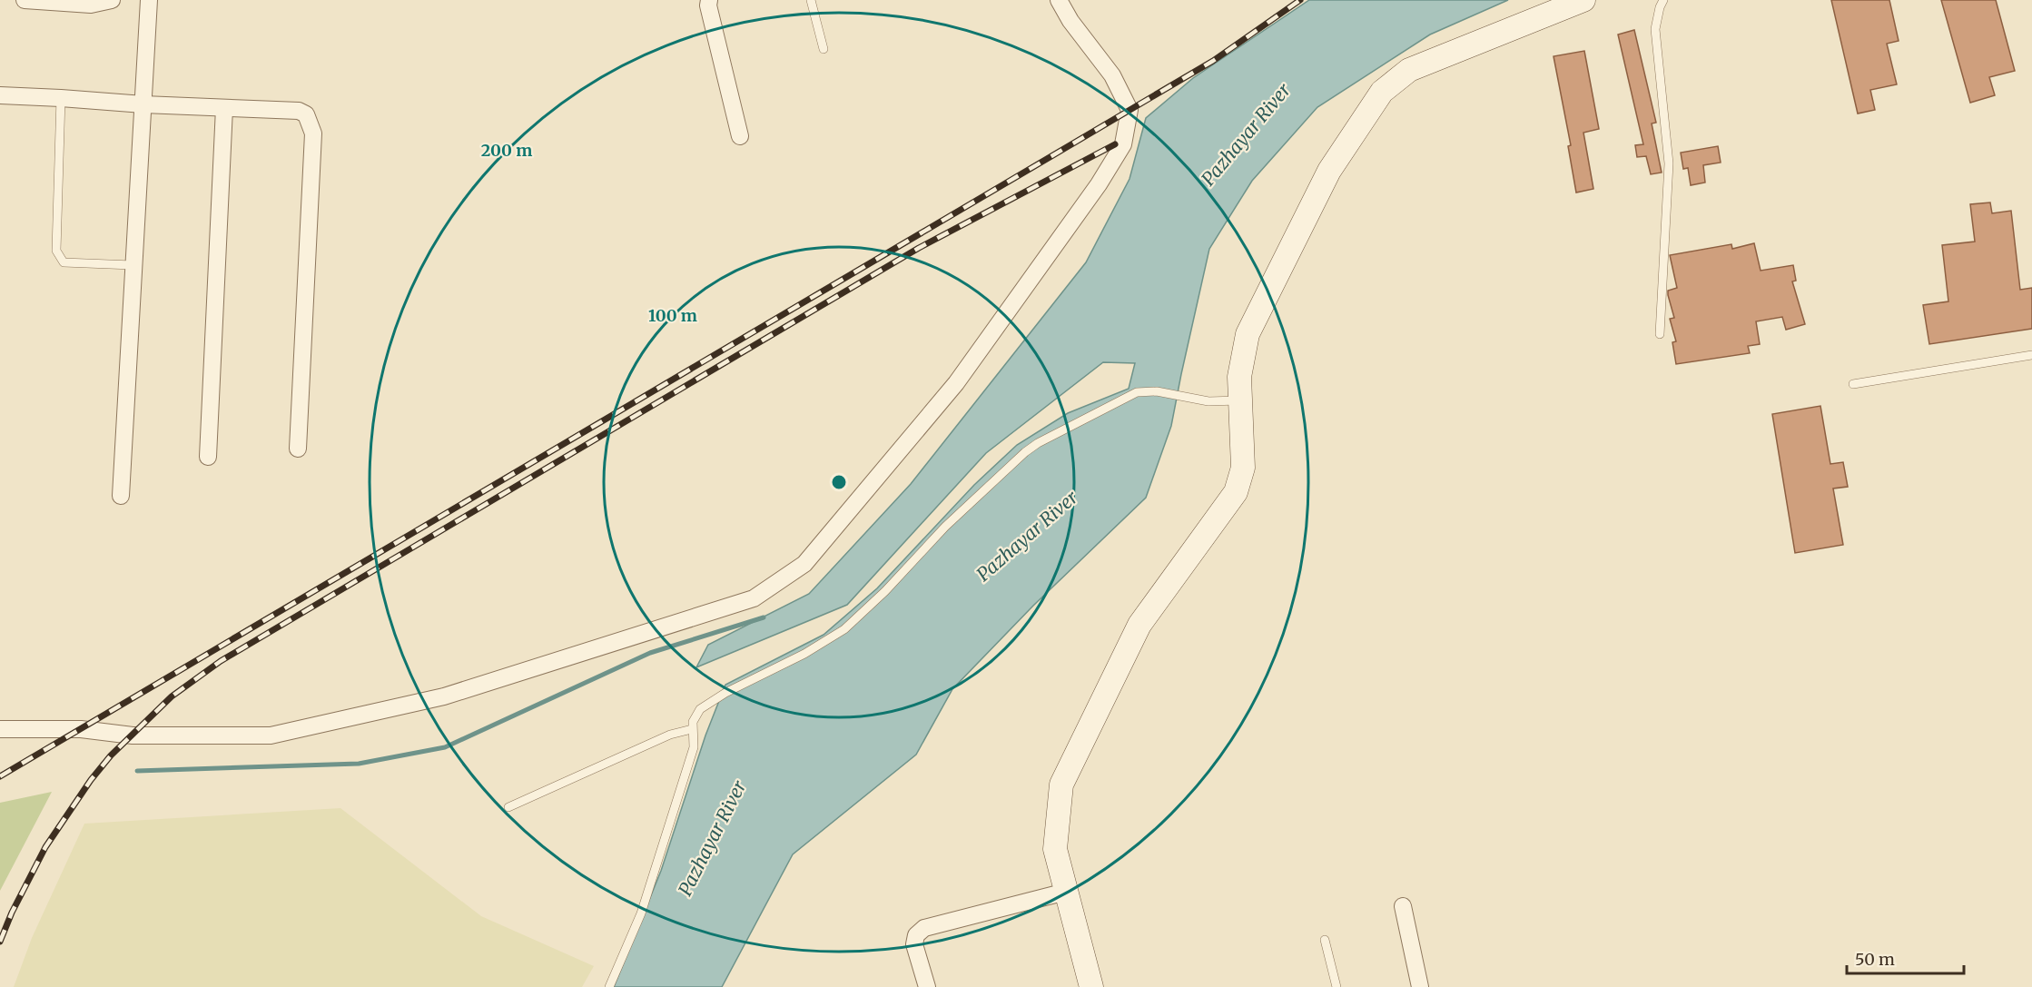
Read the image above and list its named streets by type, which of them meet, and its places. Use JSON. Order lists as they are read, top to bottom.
{
  "water": ["Pazhayar River"],
  "scale_bar": "50 m",
  "rings": ["200 m", "100 m"]
}
